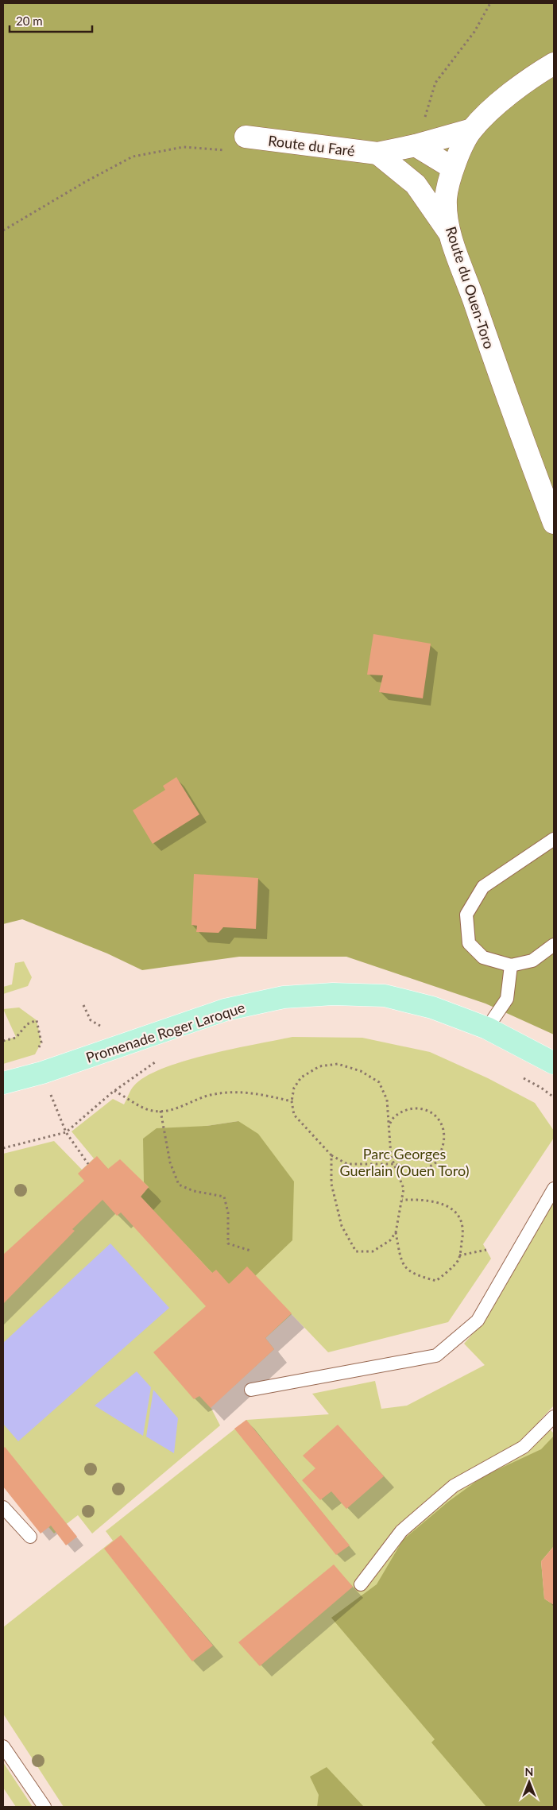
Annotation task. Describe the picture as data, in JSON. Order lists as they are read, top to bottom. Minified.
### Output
{"streets":{"main road":["Promenade Roger Laroque"],"street":["Route du Faré","Route du Ouen-Toro"]},"crossings":[["Route du Faré","Route du Ouen-Toro"]],"parks":["Parc Georges Guerlain (Ouen Toro)"],"scale_bar":"20 m","north":"top"}
